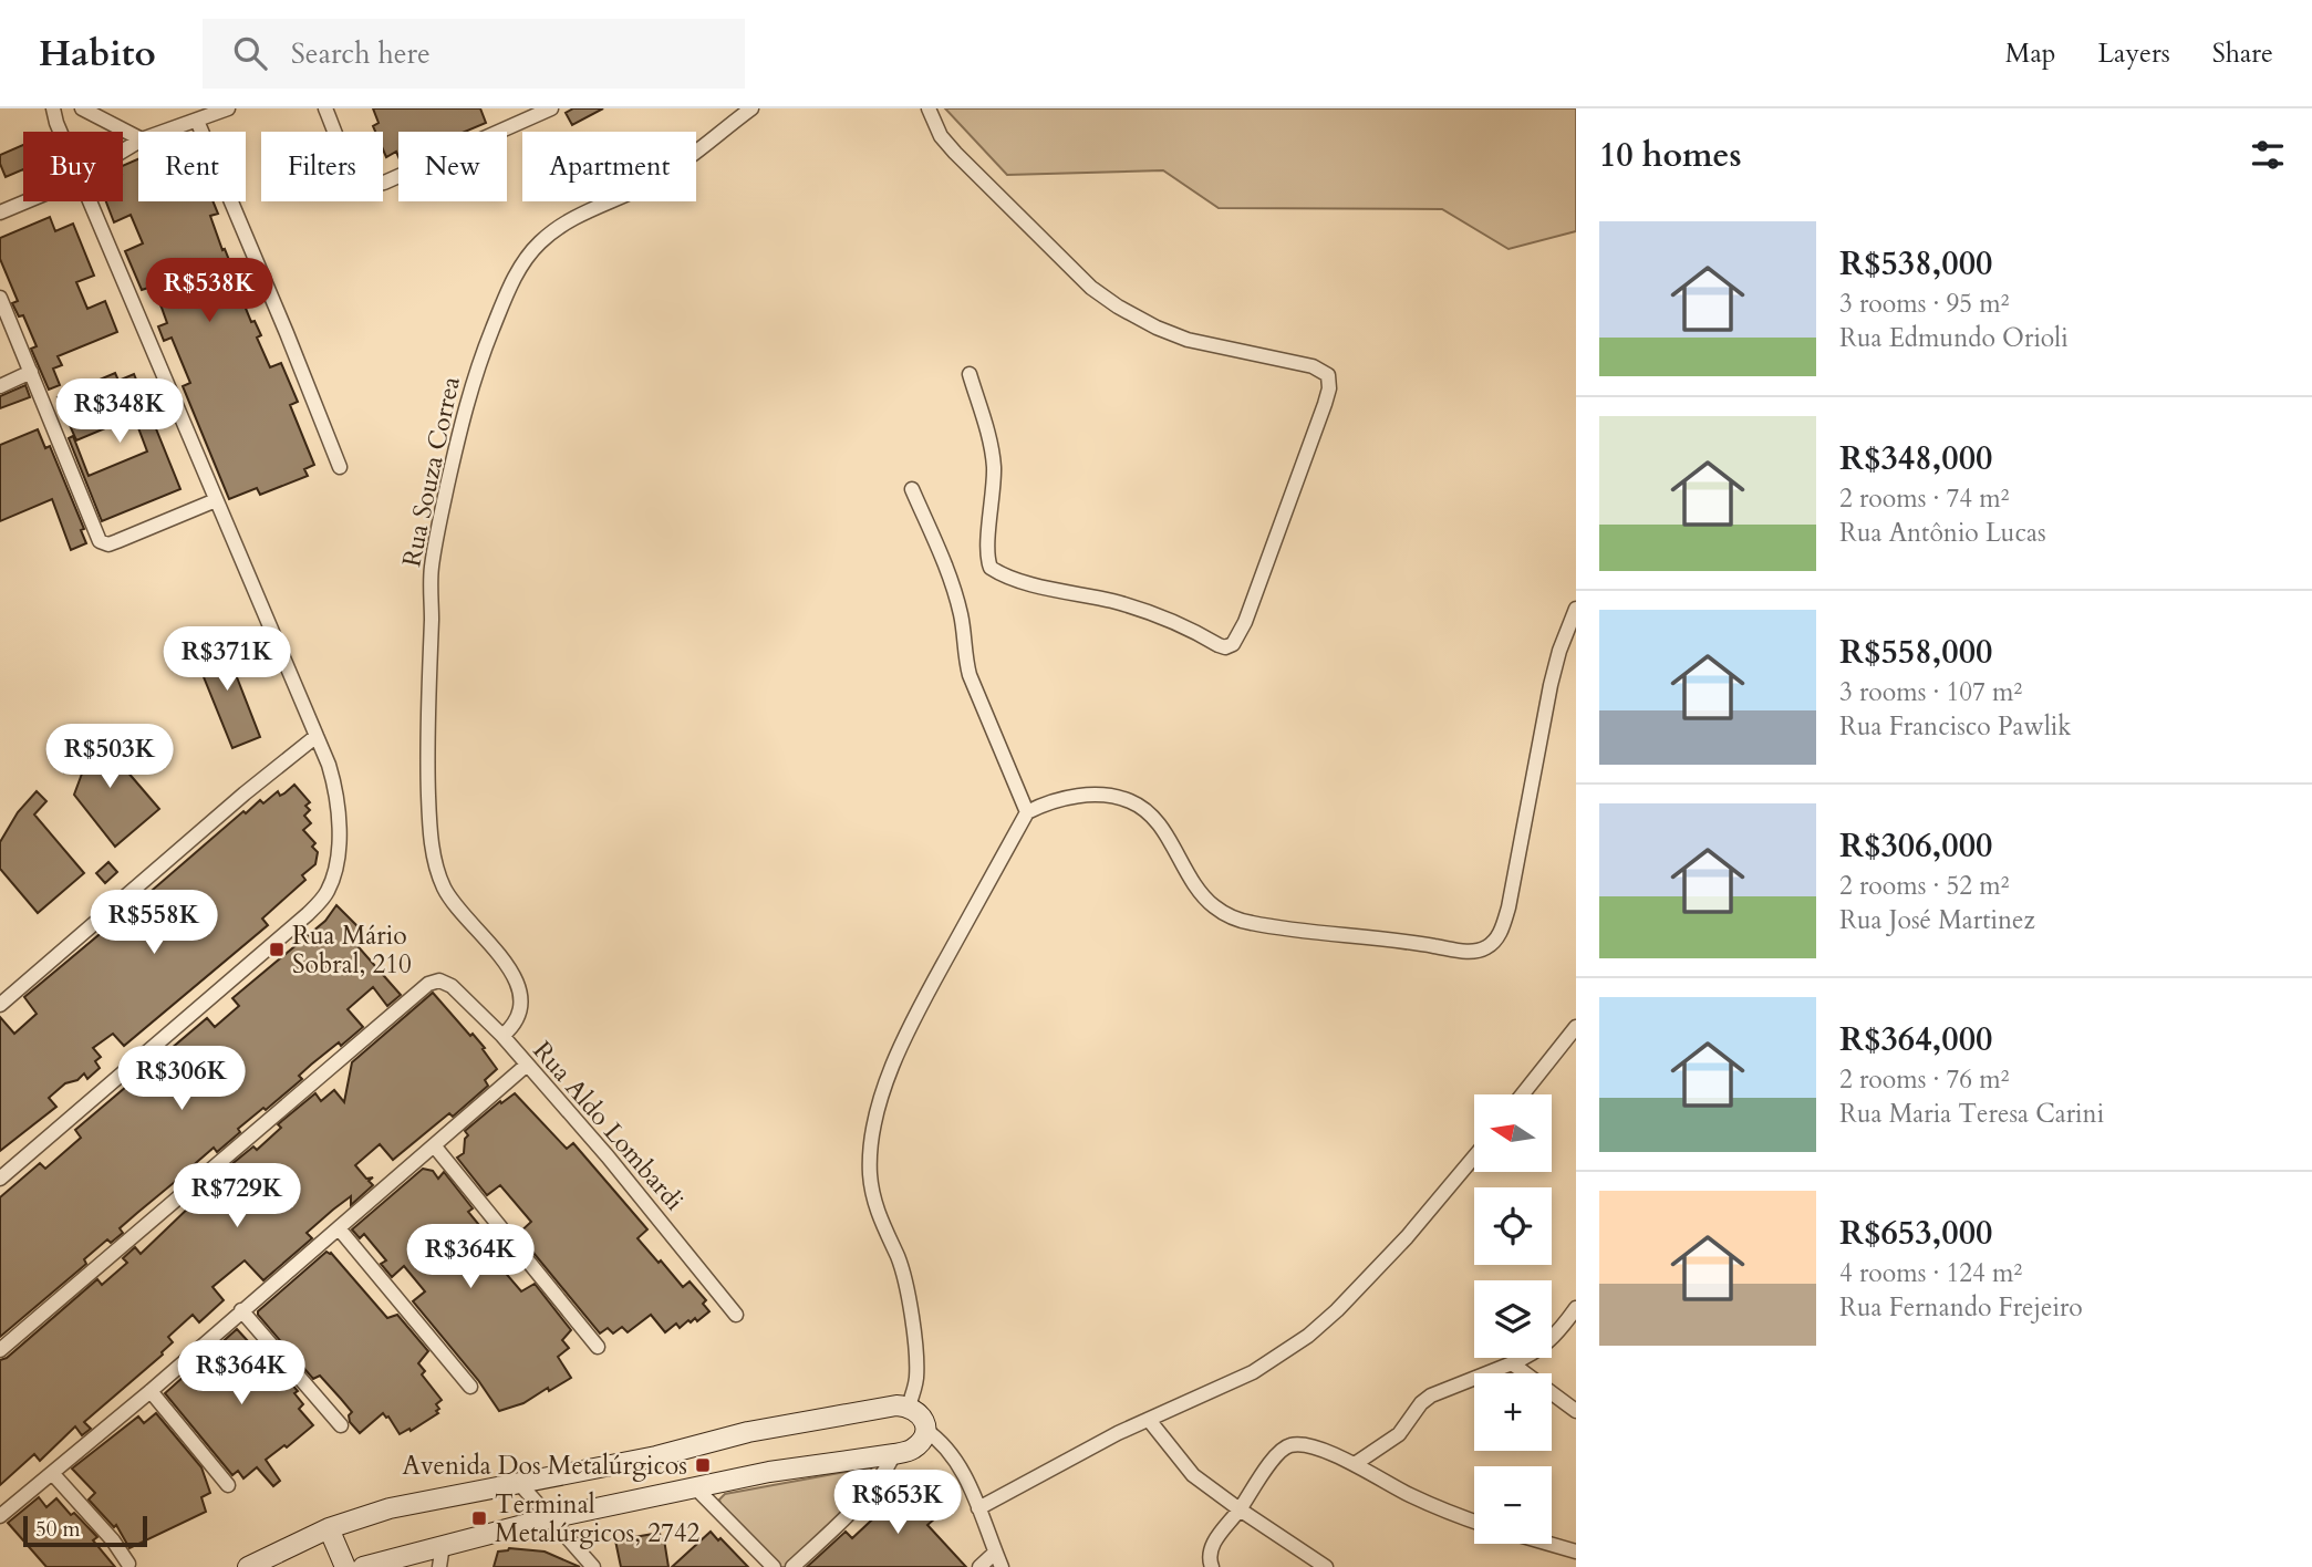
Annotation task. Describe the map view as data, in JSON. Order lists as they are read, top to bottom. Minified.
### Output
{"streets":{"street":["Rua Souza Correa","Rua Aldo Lombardi"]},"crossings":[["Rua Souza Correa","Rua Aldo Lombardi"]],"places":{"transit":["Rua Mário Sobral, 210","Avenida Dos Metalúrgicos","Terminal Metalúrgicos, 2742"]},"scale_bar":"50 m","north":"left","page":{"header":"Habito","search":"Search here","nav":["Map","Layers","Share"],"heading":"10 homes","chip":["Buy","Rent","Filters","New","Apartment"],"list":[{"name":"R$538,000","note":"3 rooms · 95 m² · Rua Edmundo Orioli"},{"name":"R$348,000","note":"2 rooms · 74 m² · Rua Antônio Lucas"},{"name":"R$558,000","note":"3 rooms · 107 m² · Rua Francisco Pawlik"},{"name":"R$306,000","note":"2 rooms · 52 m² · Rua José Martinez"},{"name":"R$364,000","note":"2 rooms · 76 m² · Rua Maria Teresa Carini"},{"name":"R$653,000","note":"4 rooms · 124 m² · Rua Fernando Frejeiro"}],"price":["R$538K","R$348K","R$371K","R$503K","R$558K","R$306K","R$729K","R$364K","R$364K","R$653K"],"map_buttons":["+","−"],"scale":"50 m"}}
